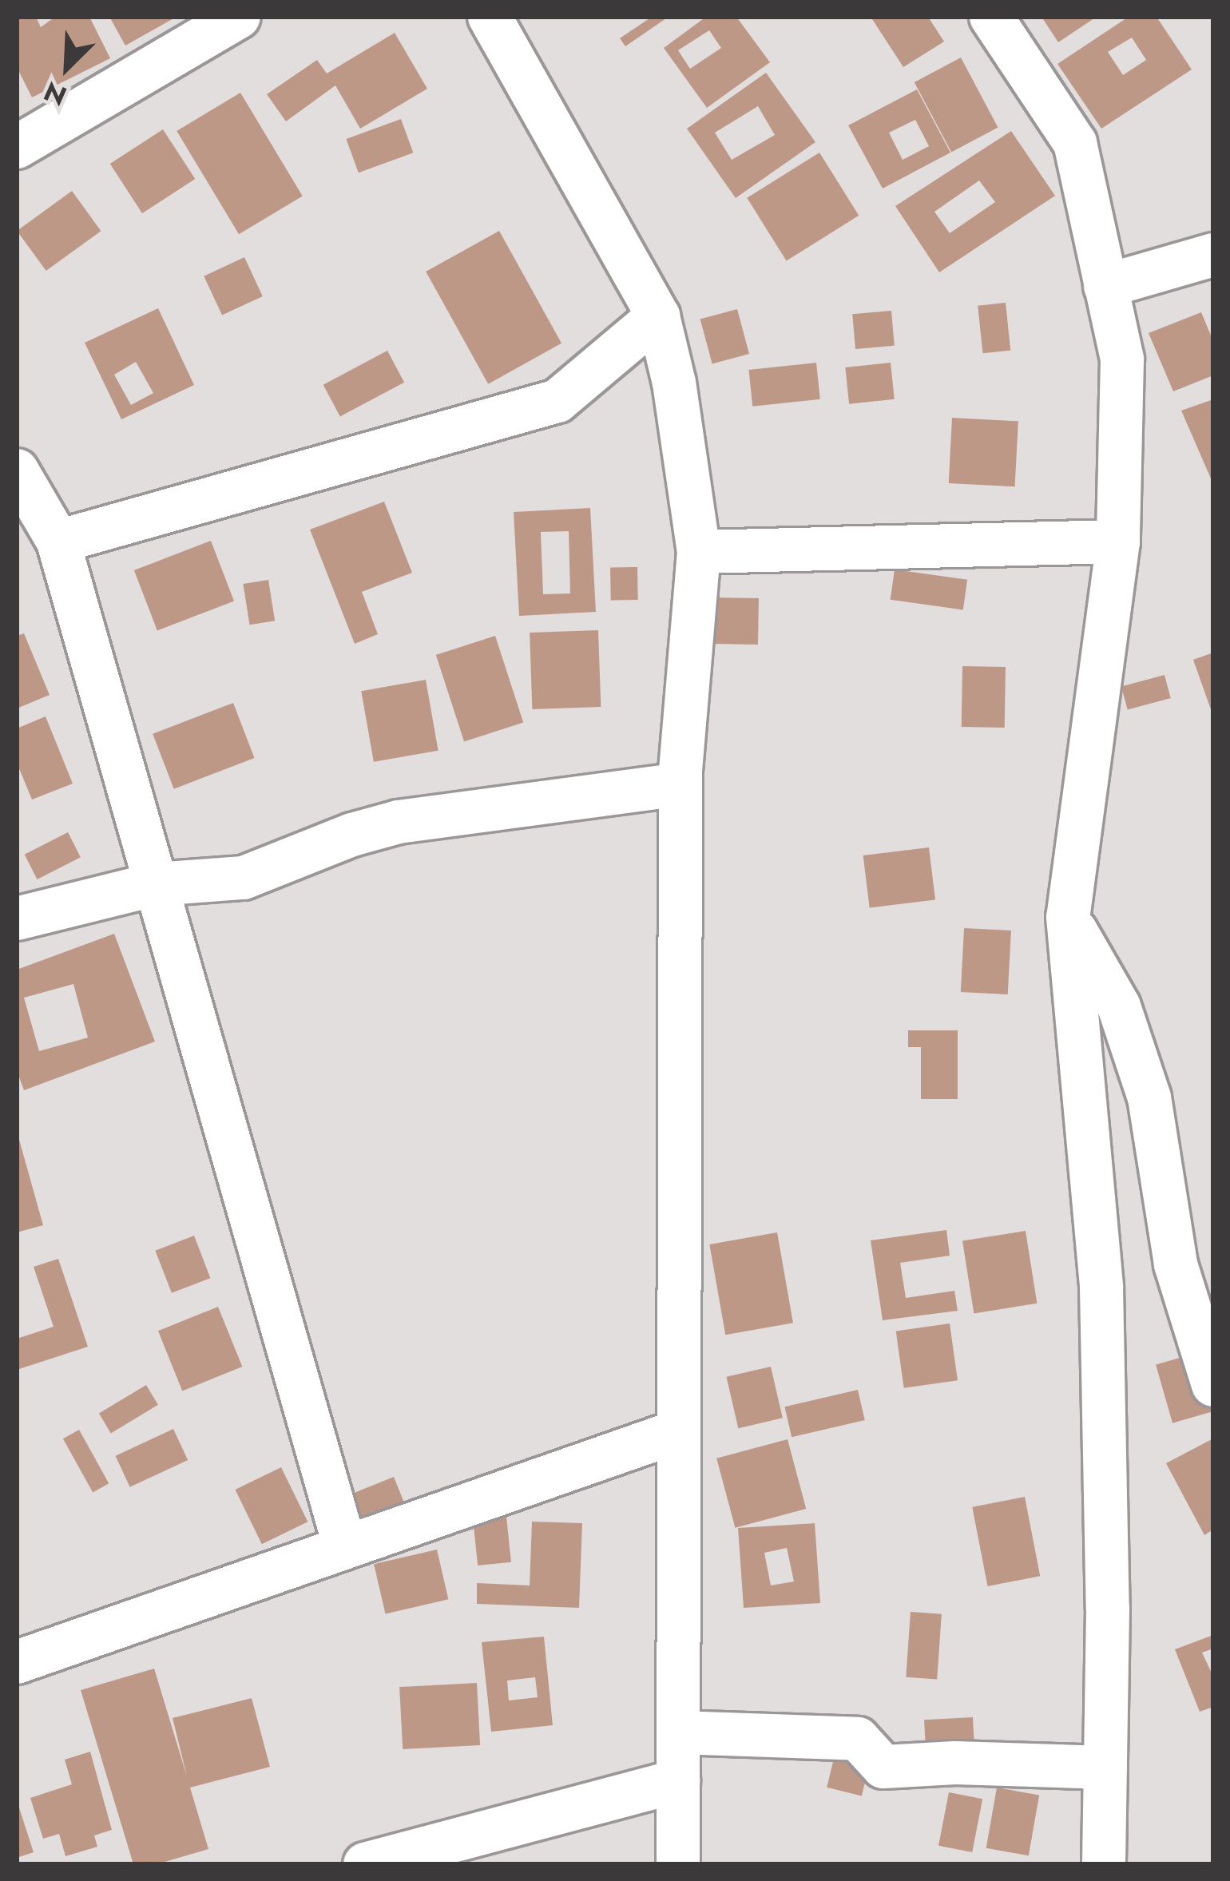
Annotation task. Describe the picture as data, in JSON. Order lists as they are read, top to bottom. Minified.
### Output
{"north":"bottom left"}
